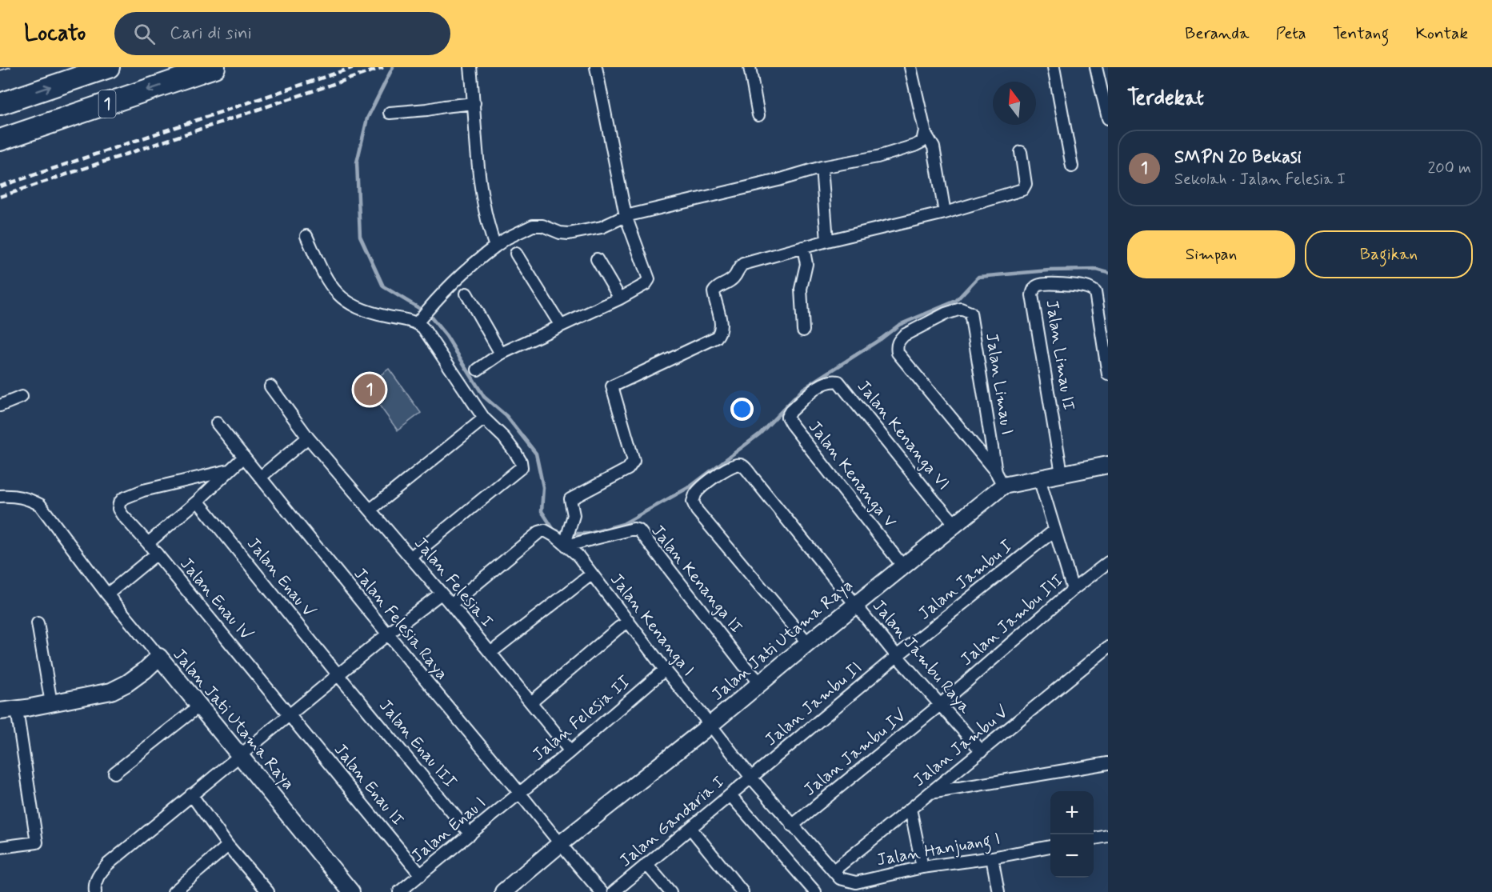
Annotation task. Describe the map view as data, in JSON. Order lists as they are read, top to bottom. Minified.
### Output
{"streets":{"highway":["1"],"street":["Jalan Limau II","Jalan Limau I","Jalan Kenanga VI","Jalan Kenanga V","Jalan Enau V","Jalan Kenanga II","Jalan Jambu I","Jalan Felesia I","Jalan Enau IV","Jalan Jambu III","Jalan Felesia Raya","Jalan Kenanga I","Jalan Jati Utama Raya","Jalan Jambu Raya","Jalan Jambu II","Jalan Felesia II","Jalan Enau III","Jalan Jambu V","Jalan Jambu IV","Jalan Enau II","Jalan Gandaria I","Jalan Enau I","Jalan Hanjuang I"]},"crossings":[["Jalan Limau II","Jalan Jati Utama Raya"],["Jalan Limau I","Jalan Jati Utama Raya"],["Jalan Kenanga VI","Jalan Kenanga V"],["Jalan Kenanga VI","Jalan Jati Utama Raya"],["Jalan Kenanga V","Jalan Jati Utama Raya"],["Jalan Enau V","Jalan Enau III"],["Jalan Kenanga II","Jalan Kenanga I"],["Jalan Kenanga II","Jalan Jati Utama Raya"],["Jalan Jambu I","Jalan Jambu Raya"],["Jalan Jambu I","Jalan Jambu II"],["Jalan Felesia I","Jalan Felesia II"],["Jalan Enau IV","Jalan Enau II"],["Jalan Jambu III","Jalan Jambu Raya"],["Jalan Jambu III","Jalan Jambu IV"],["Jalan Felesia Raya","Jalan Jati Utama Raya"],["Jalan Felesia Raya","Jalan Felesia II"],["Jalan Felesia Raya","Jalan Enau I"],["Jalan Kenanga I","Jalan Jati Utama Raya"],["Jalan Kenanga I","Jalan Jambu II"],["Jalan Kenanga I","Jalan Felesia II"],["Jalan Kenanga I","Jalan Gandaria I"],["Jalan Kenanga I","Jalan Hanjuang I"],["Jalan Jati Utama Raya","Jalan Jambu Raya"],["Jalan Jambu Raya","Jalan Jambu II"],["Jalan Jambu Raya","Jalan Jambu V"],["Jalan Jambu Raya","Jalan Jambu IV"],["Jalan Jambu II","Jalan Gandaria I"],["Jalan Jambu II","Jalan Hanjuang I"],["Jalan Felesia II","Jalan Enau I"],["Jalan Enau III","Jalan Enau I"],["Jalan Jambu V","Jalan Hanjuang I"],["Jalan Jambu IV","Jalan Hanjuang I"],["Jalan Enau II","Jalan Enau I"],["Jalan Gandaria I","Jalan Hanjuang I"]],"north":"top","page":{"header":"Locato","search":"Cari di sini","nav":["Beranda","Peta","Tentang","Kontak"],"heading":"Terdekat","list":[{"mark":"1","name":"SMPN 20 Bekasi","note":"Sekolah · Jalan Felesia I","value":"200 m"}],"buttons":["Simpan","Bagikan"],"pins":"1","map_buttons":["+","−"]}}
